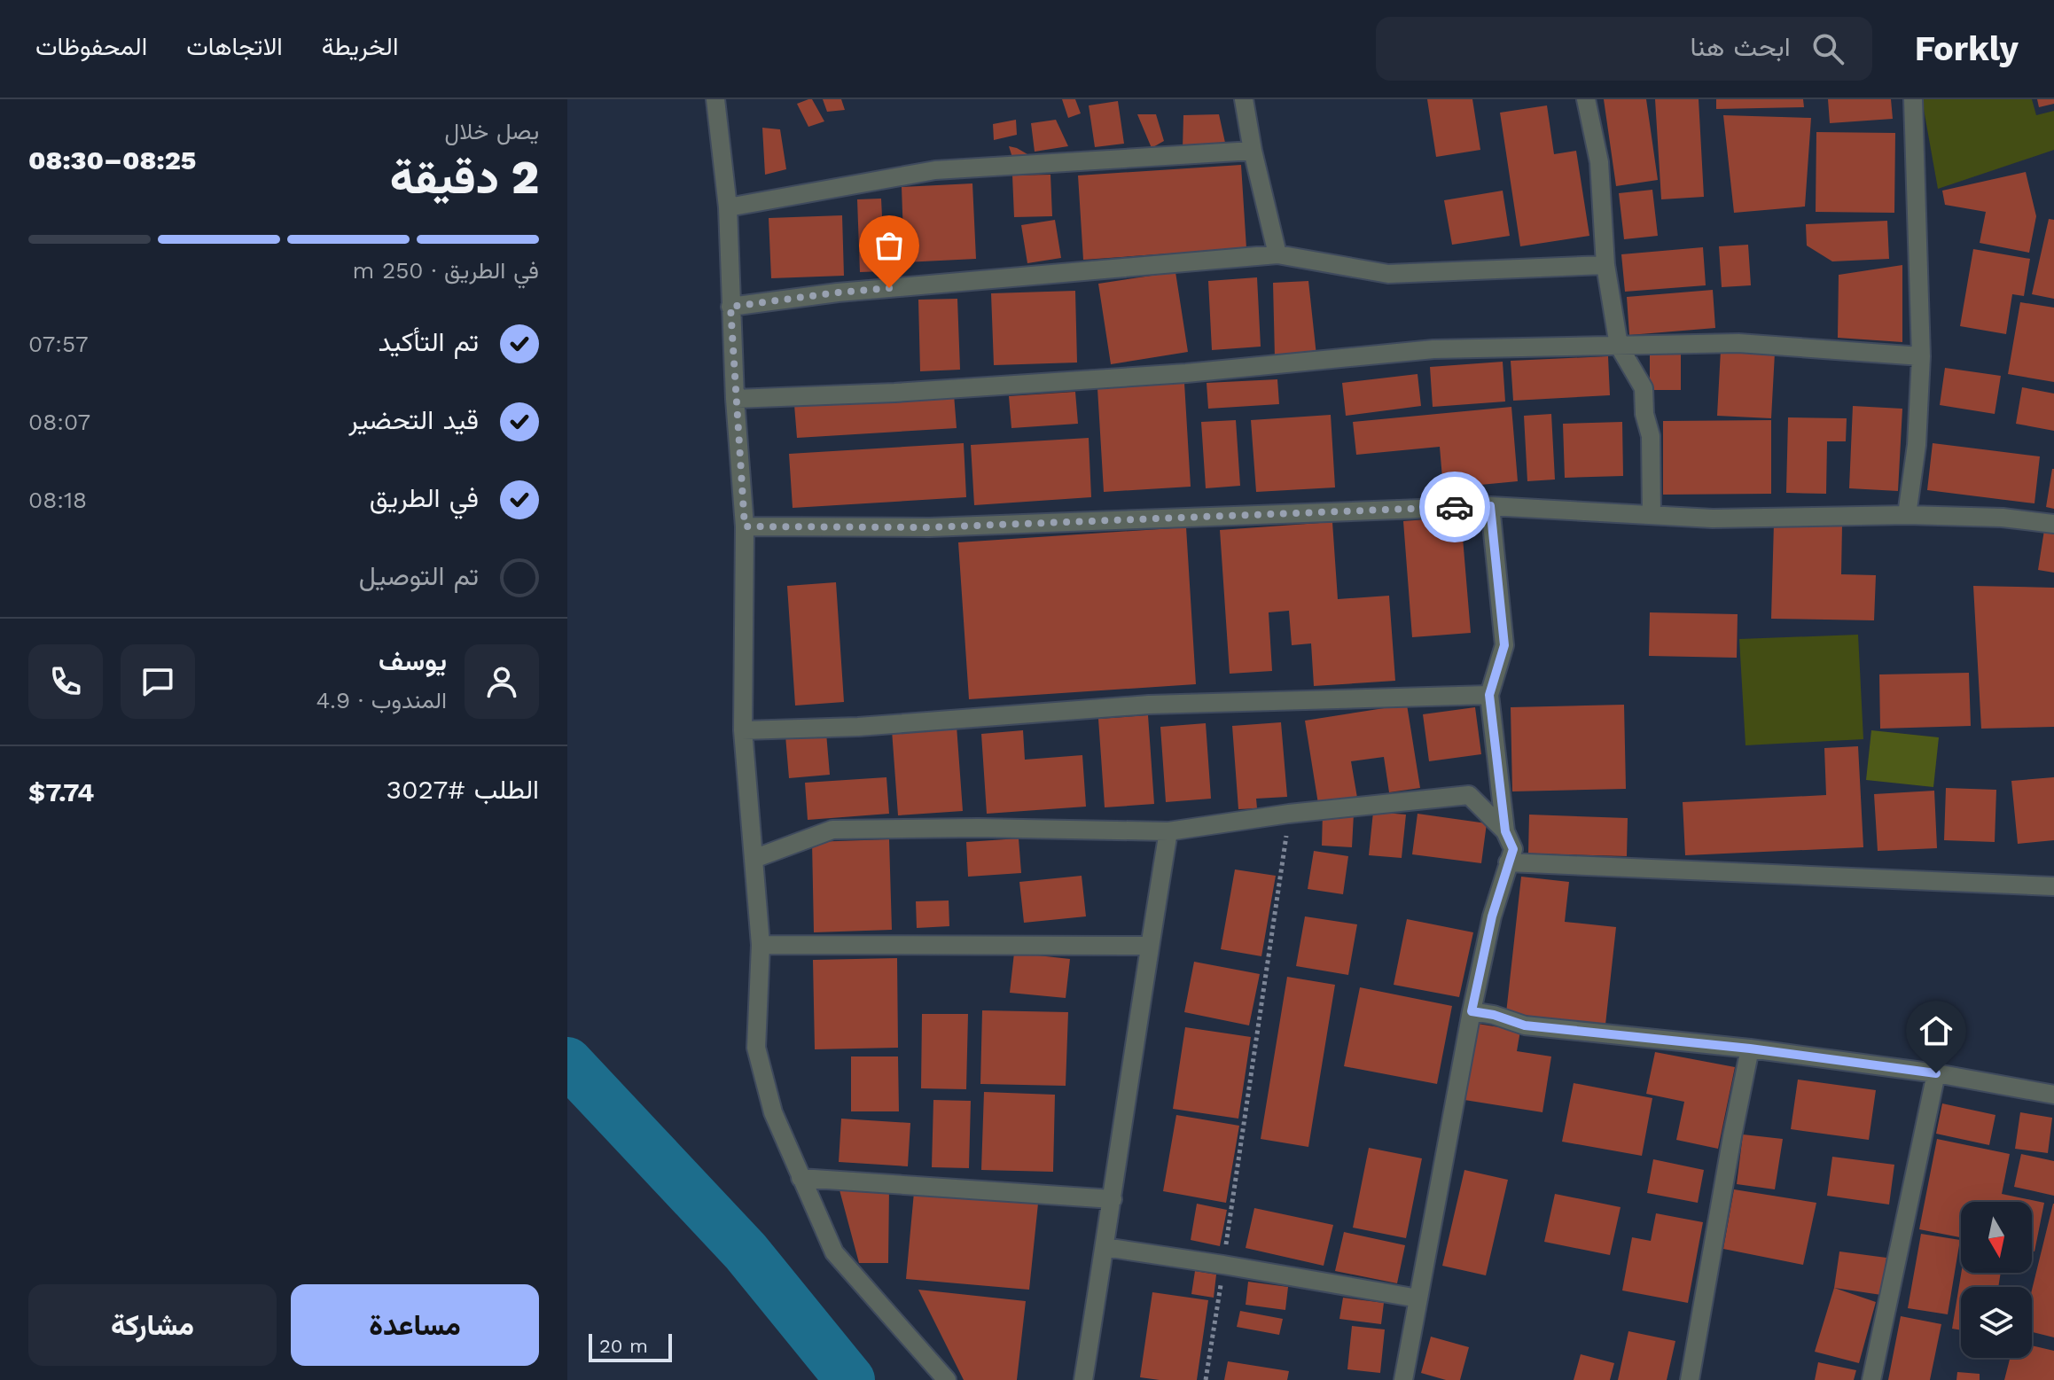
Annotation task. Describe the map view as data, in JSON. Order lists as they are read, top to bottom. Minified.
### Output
{"scale_bar":"20 m","north":"bottom","page":{"header":"Forkly","search":"ابحث هنا","nav":["الخريطة","الاتجاهات","المحفوظات"],"heading":["2 دقيقة","يصل خلال","08:25–08:30"],"panel":["يوسف","المندوب · 4.9","الطلب #3027","$7.74"],"bar":"في الطريق · 250 m","list":[["تم التأكيد","07:57"],["قيد التحضير","08:07"],["في الطريق","08:18"],"تم التوصيل"],"buttons":["مساعدة","مشاركة"],"scale":"20 m"}}
